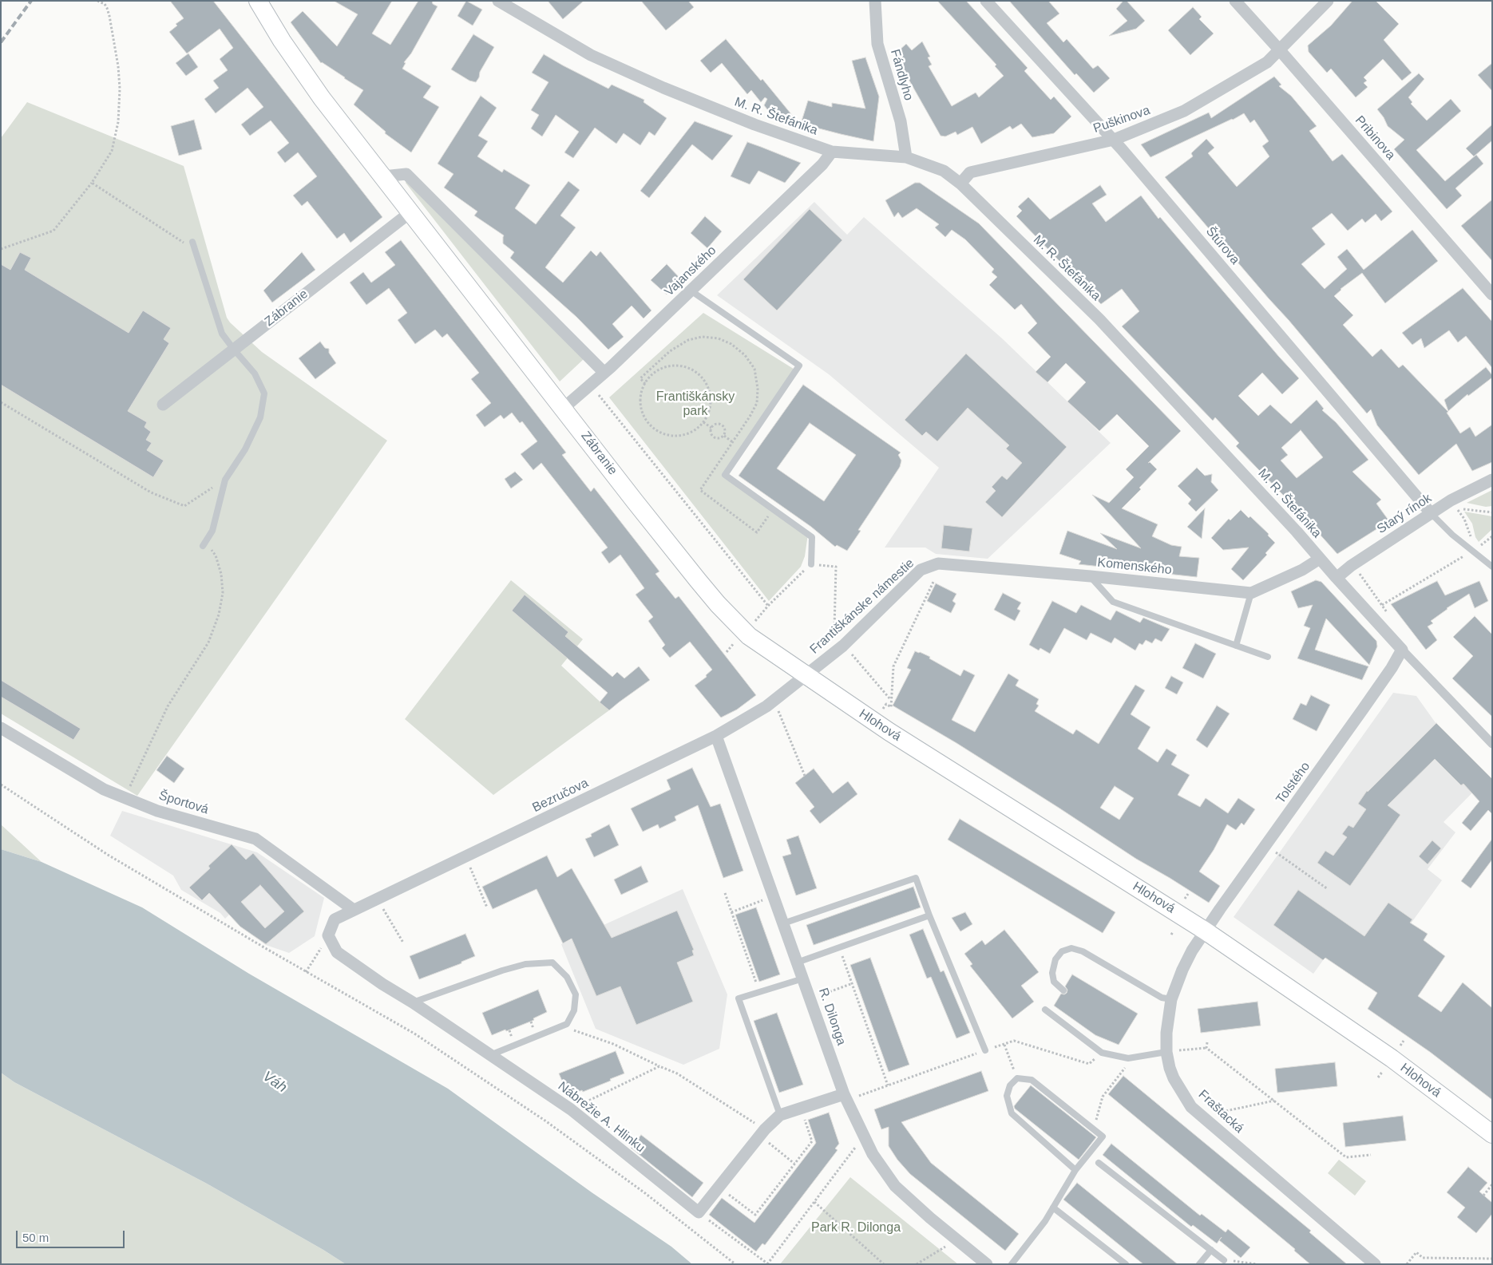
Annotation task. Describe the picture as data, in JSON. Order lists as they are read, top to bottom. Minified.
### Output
{"streets":{"main road":["Zábranie","Hlohová"],"street":["Fándlyho","M. R. Štefánika","Puškinova","Pribinova","Štúrova","Vajanského","Starý rínok","Komenského","Františkánske námestie","Tolstého","Bezručova","Športová","R. Dilonga","Fraštacká","Nábrežie A. Hlinku"]},"crossings":[["Fándlyho","M. R. Štefánika"],["M. R. Štefánika","Puškinova"],["M. R. Štefánika","Vajanského"],["M. R. Štefánika","Starý rínok"],["M. R. Štefánika","Tolstého"],["Puškinova","Pribinova"],["Puškinova","Štúrova"],["Štúrova","Starý rínok"],["Vajanského","Zábranie"],["Zábranie","Františkánske námestie"],["Zábranie","Hlohová"],["Zábranie","Bezručova"],["Komenského","Františkánske námestie"],["Františkánske námestie","Hlohová"],["Františkánske námestie","Bezručova"],["Hlohová","Tolstého"],["Hlohová","Bezručova"],["Hlohová","Fraštacká"],["Tolstého","Fraštacká"],["Bezručova","Športová"],["Bezručova","R. Dilonga"],["Bezručova","Nábrežie A. Hlinku"]],"water":["Váh"],"parks":["Františkánsky park","Park R. Dilonga"],"scale_bar":"50 m"}
